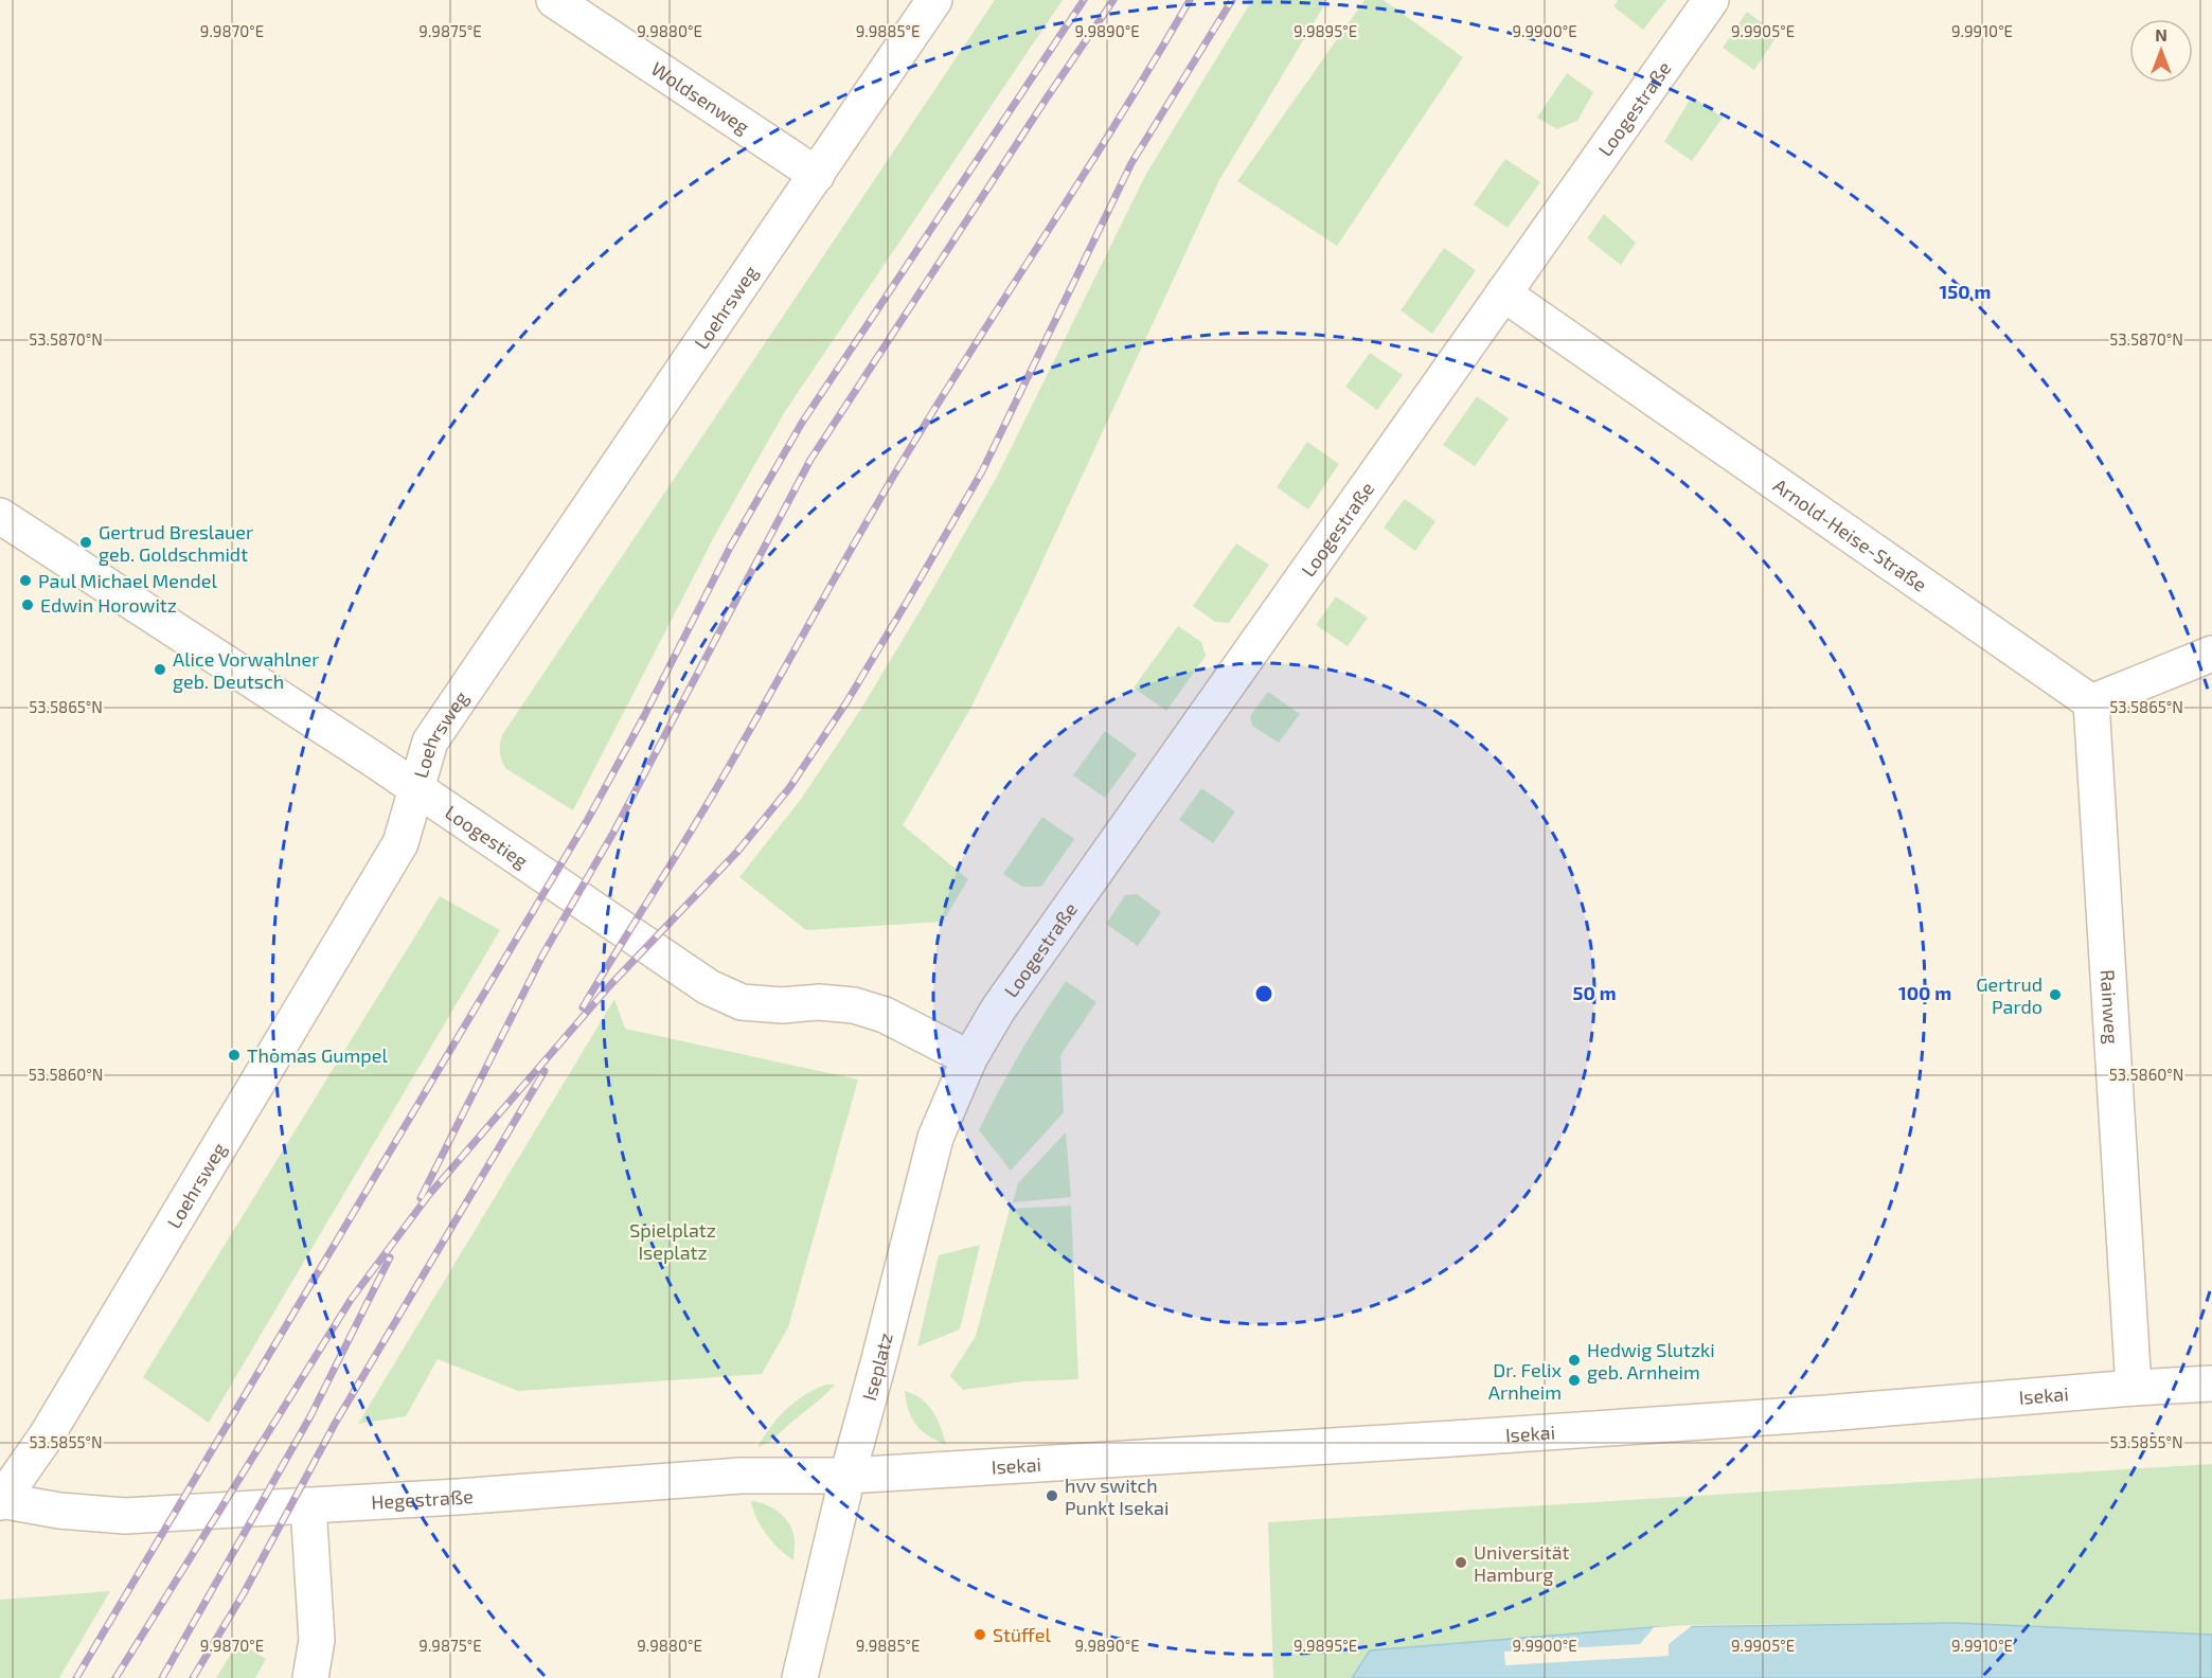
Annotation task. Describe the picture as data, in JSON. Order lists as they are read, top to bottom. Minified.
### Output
{"streets":{"street":["Woldsenweg","Loogestraße","Loehrsweg","Arnold-Heise-Straße","Loogestieg","Rainweg","Iseplatz","Isekai","Hegestraße"]},"crossings":[["Woldsenweg","Loehrsweg"],["Loogestraße","Arnold-Heise-Straße"],["Loogestraße","Loogestieg"],["Loogestraße","Iseplatz"],["Loehrsweg","Loogestieg"],["Loehrsweg","Hegestraße"],["Arnold-Heise-Straße","Rainweg"],["Loogestieg","Iseplatz"],["Rainweg","Isekai"],["Iseplatz","Isekai"],["Iseplatz","Hegestraße"],["Isekai","Hegestraße"]],"parks":["Spielplatz Iseplatz"],"places":["Gertrud Breslauer geb. Goldschmidt","Paul Michael Mendel","Edwin Horowitz","Alice Vorwahlner geb. Deutsch","Gertrud Pardo","Thomas Gumpel","Hedwig Slutzki geb. Arnheim","Dr. Felix Arnheim","hvv switch Punkt Isekai","Universität Hamburg","Stüffel"],"north":"top","coordinates":["9.9870°E","9.9875°E","9.9880°E","9.9885°E","9.9890°E","9.9895°E","9.9900°E","9.9905°E","9.9910°E","53.5870°N","53.5865°N","53.5860°N","53.5855°N"],"rings":["150 m","50 m","100 m"]}
